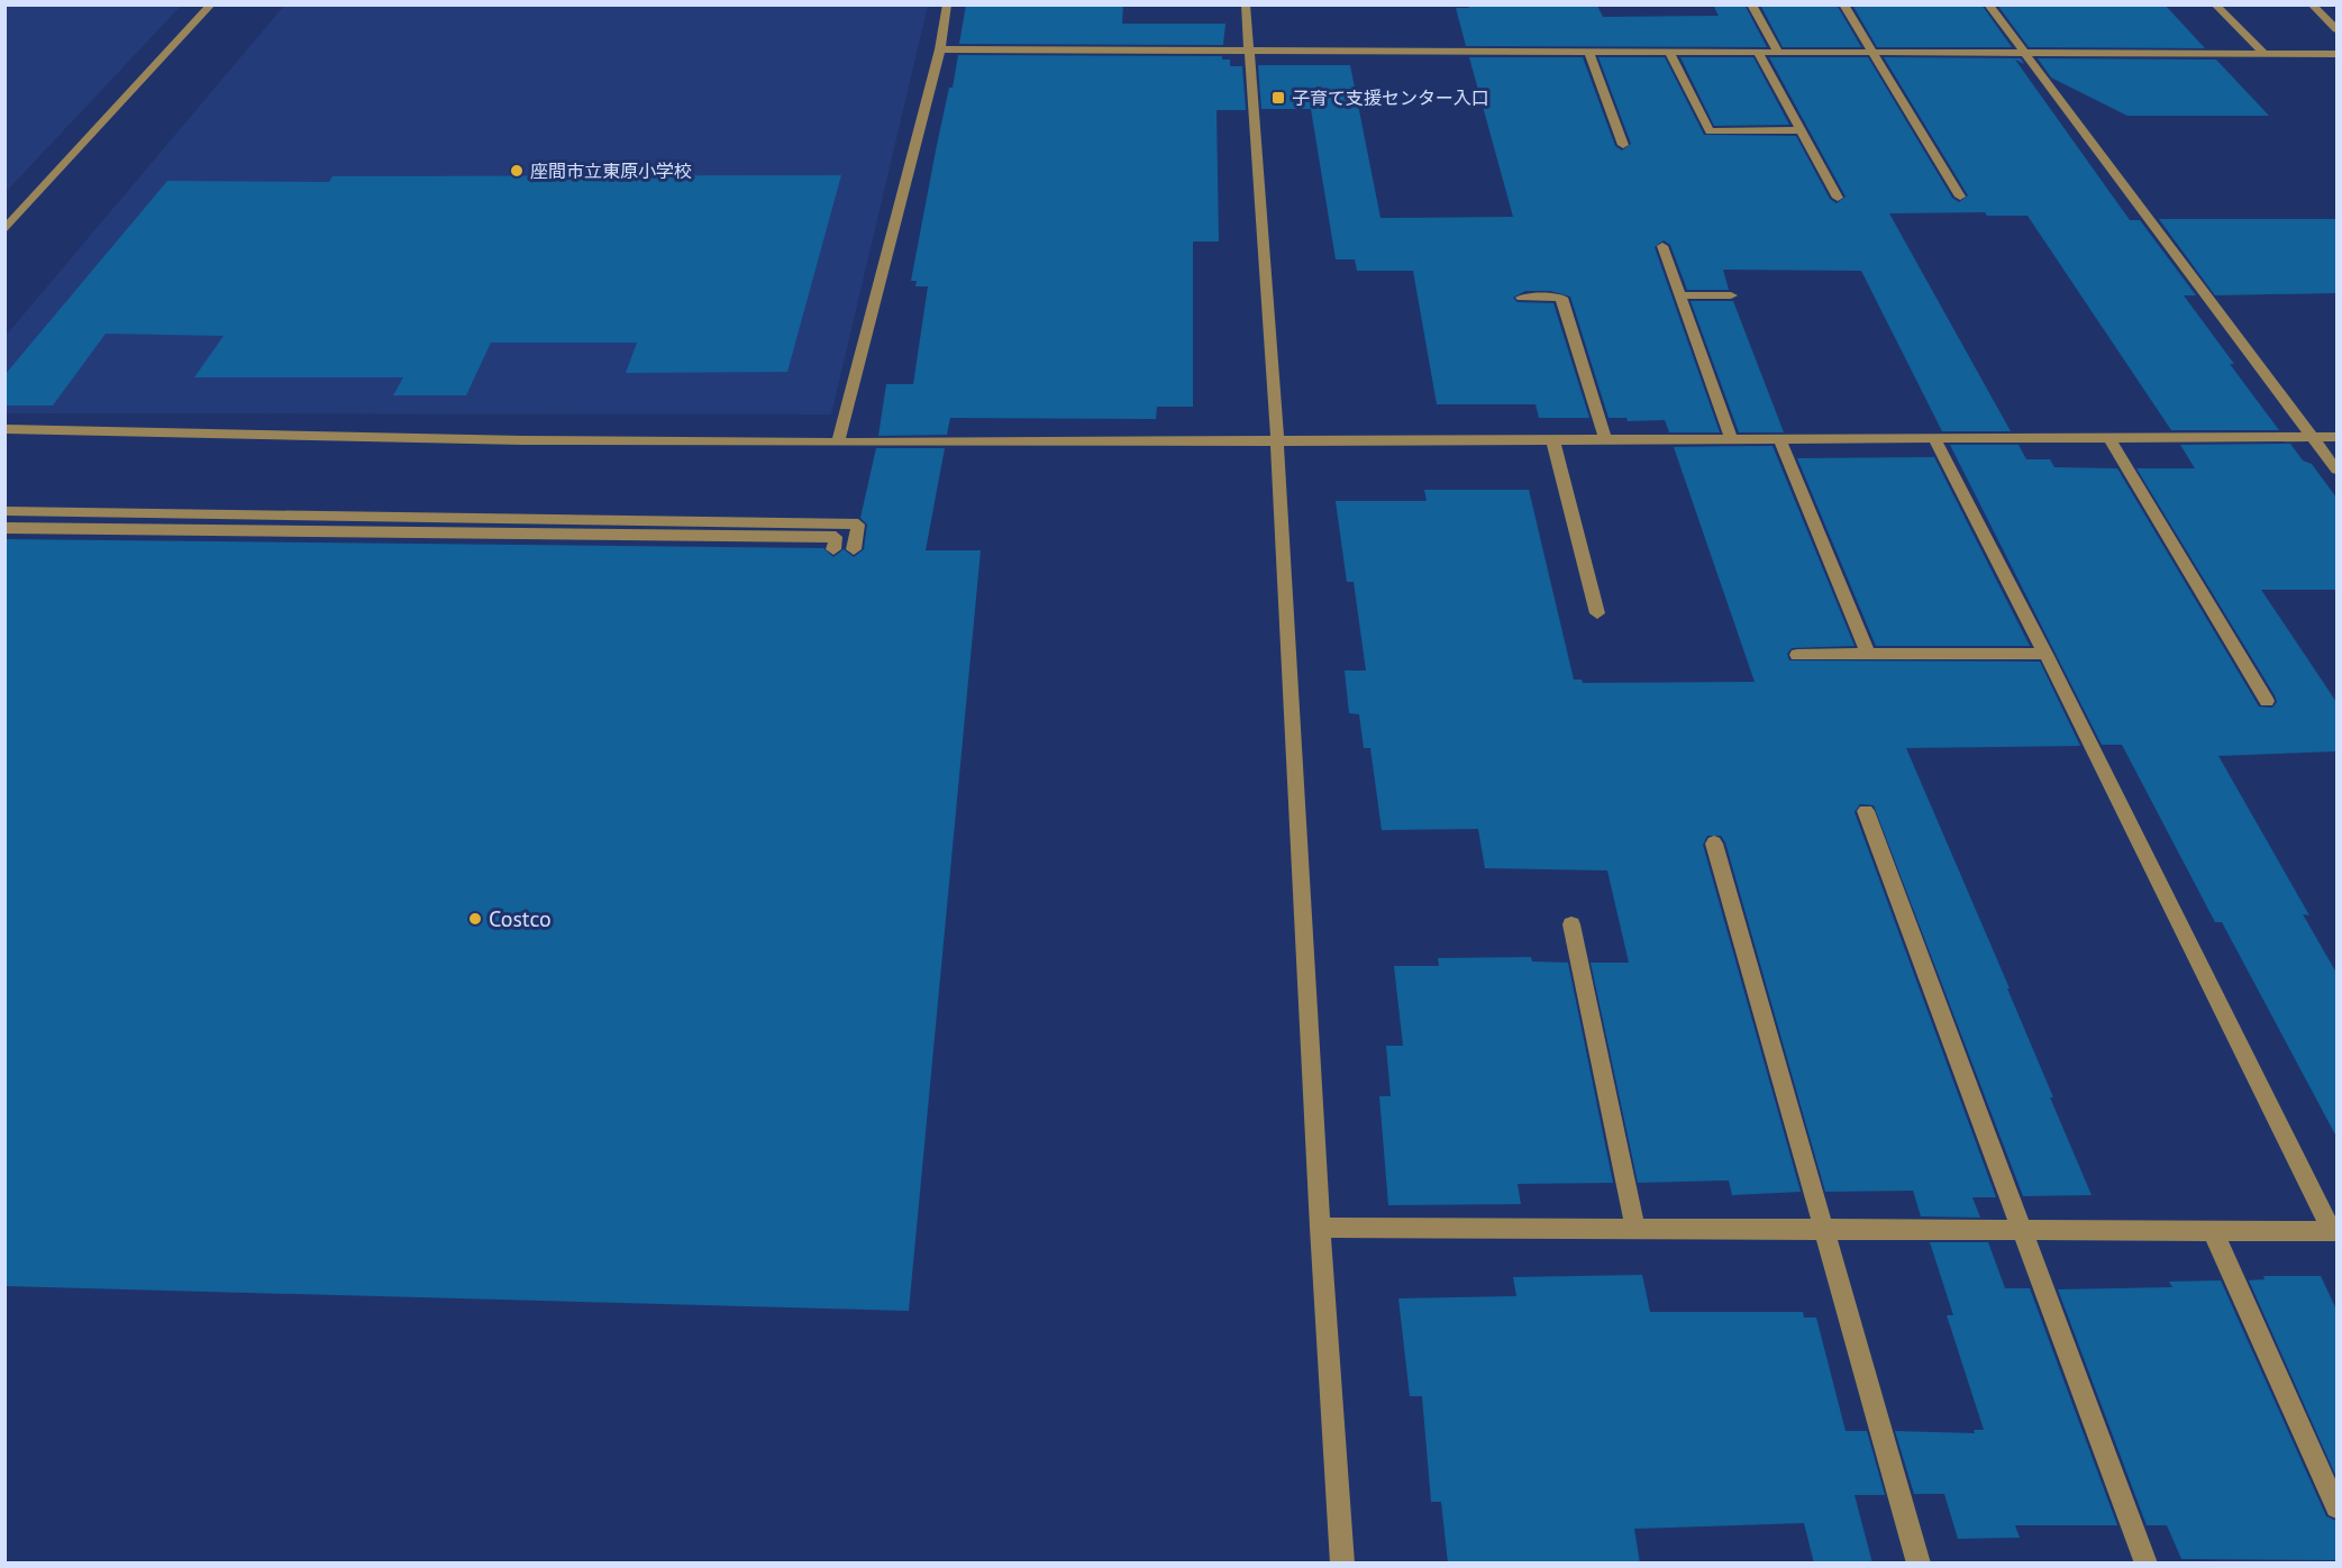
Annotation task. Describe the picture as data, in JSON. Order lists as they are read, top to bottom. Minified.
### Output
{"places":{"transit":["子育て支援センター入口"],"other":["座間市立東原小学校","Costco"]}}
